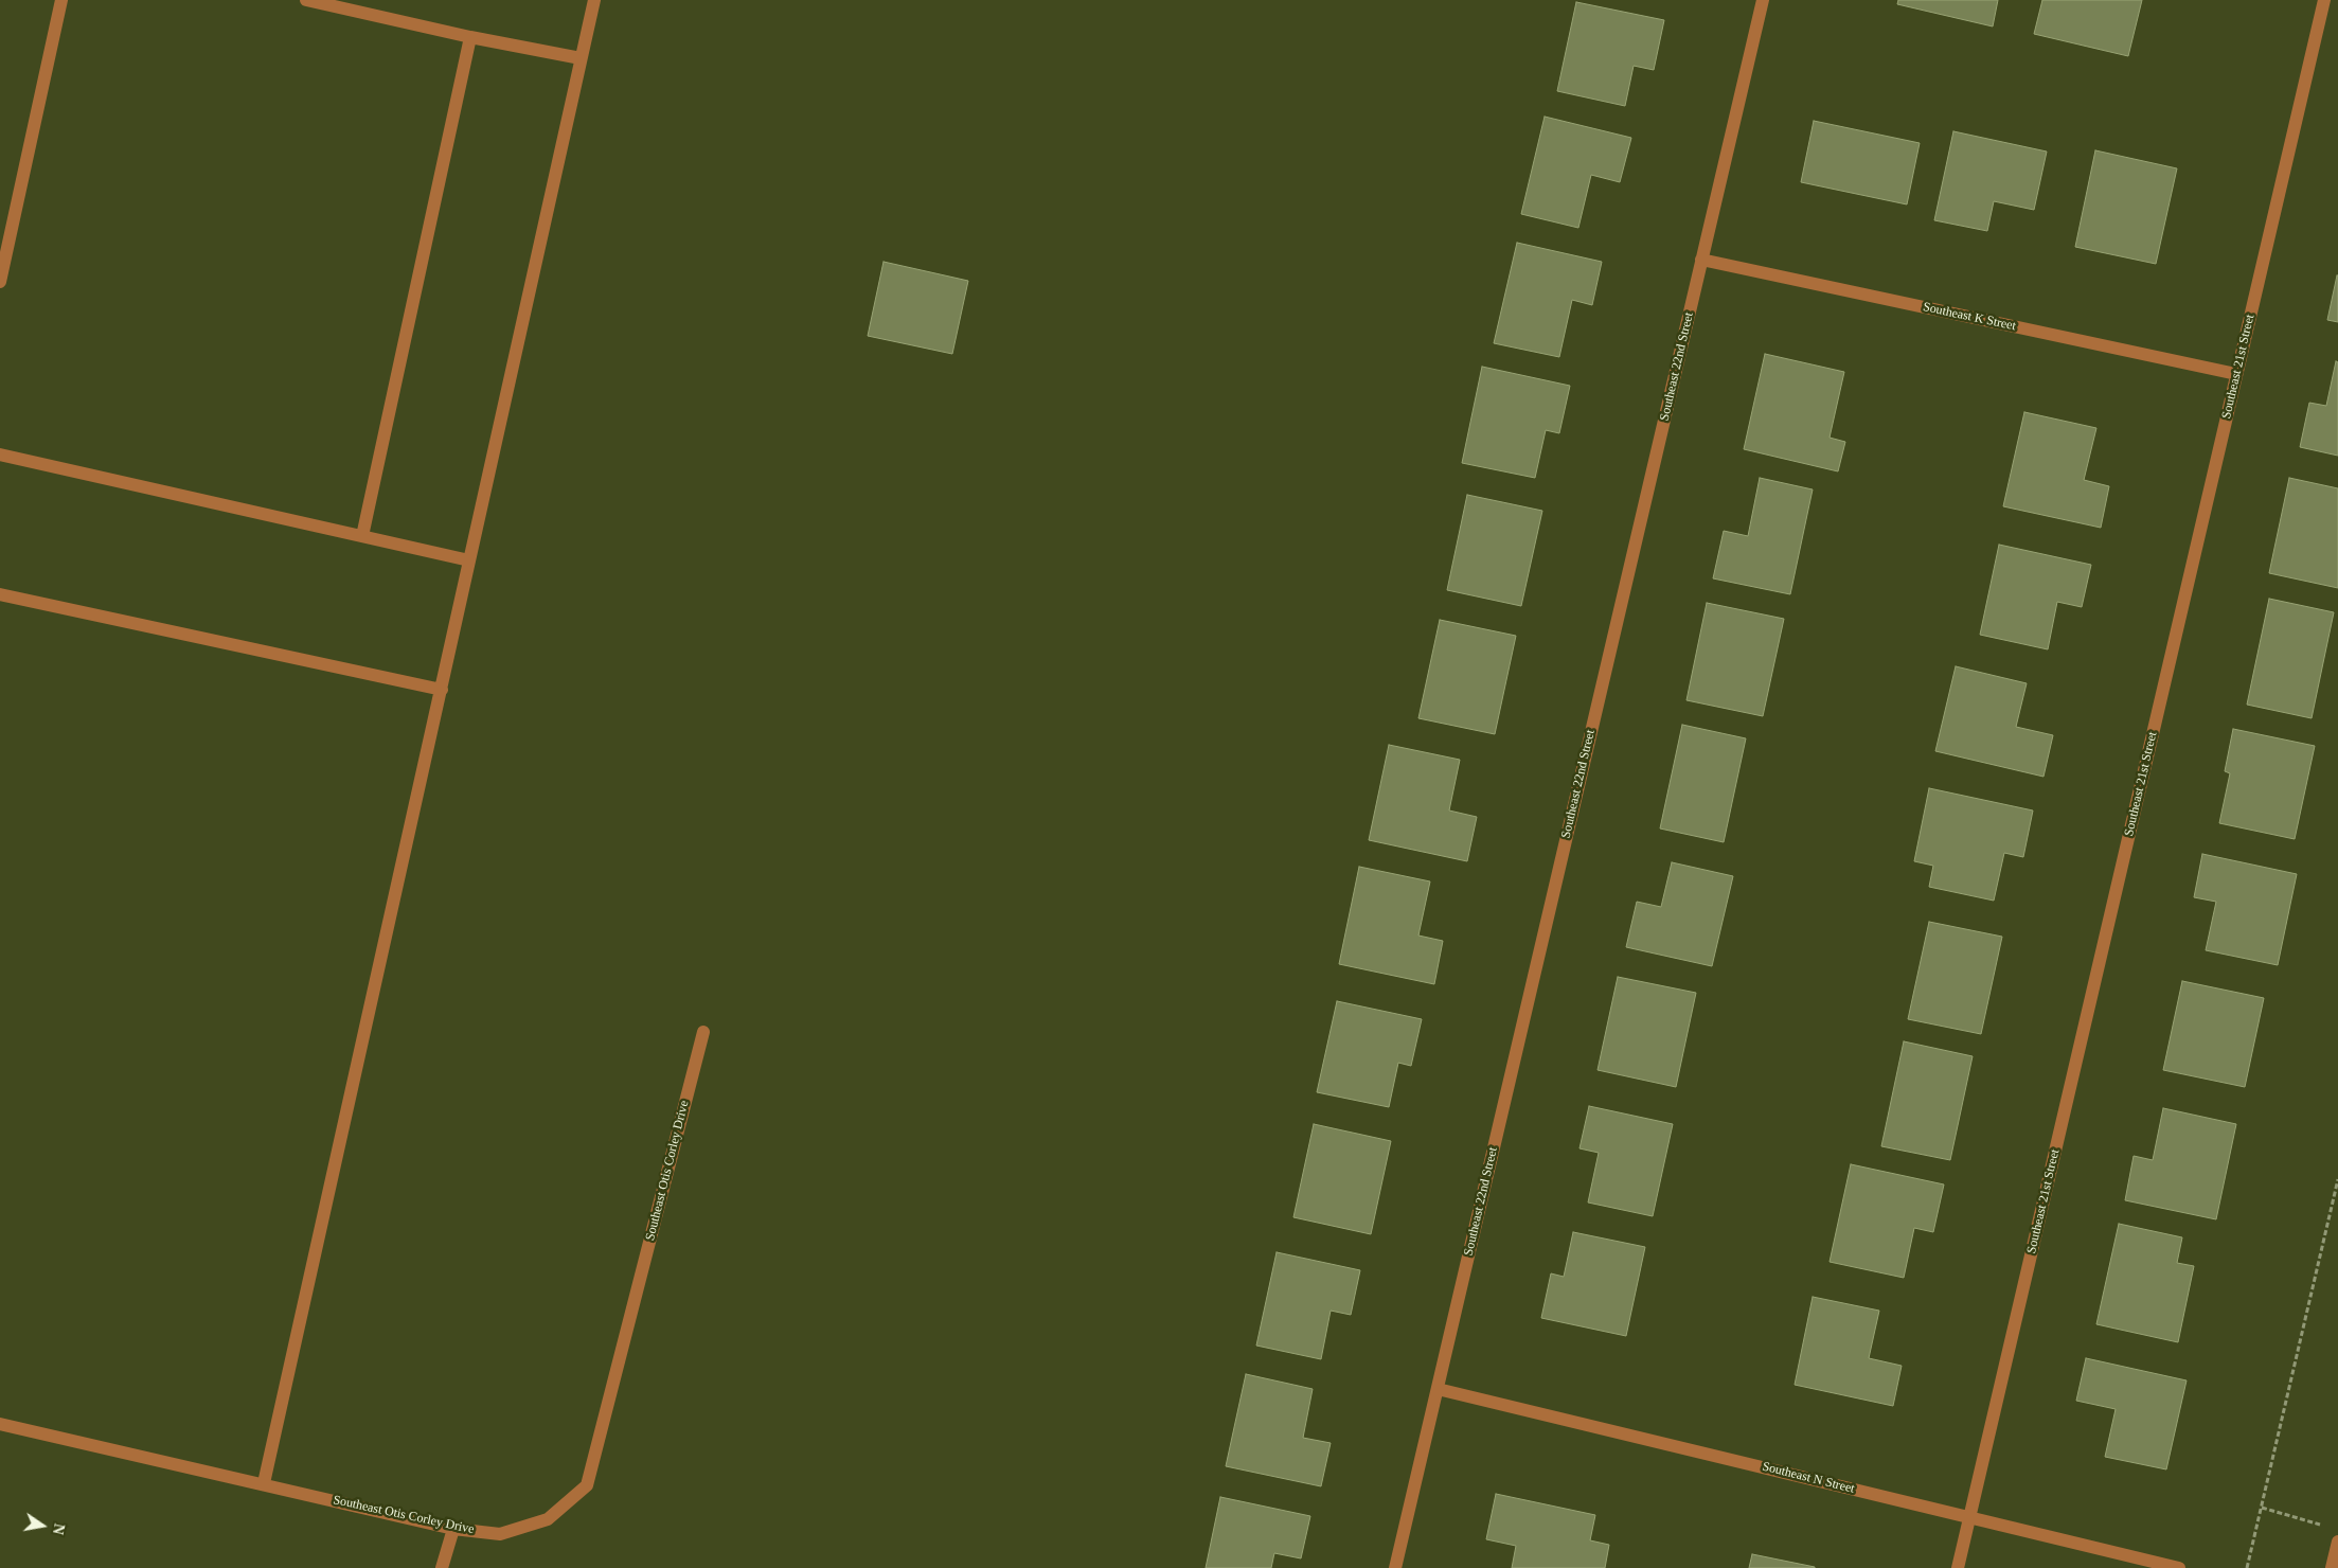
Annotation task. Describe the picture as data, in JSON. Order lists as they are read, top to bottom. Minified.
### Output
{"streets":{"street":["Southeast K Street","Southeast 22nd Street","Southeast 21st Street","Southeast Otis Corley Drive","Southeast N Street"]},"crossings":[["Southeast K Street","Southeast 22nd Street"],["Southeast K Street","Southeast 21st Street"],["Southeast 22nd Street","Southeast N Street"],["Southeast 21st Street","Southeast N Street"]],"north":"right"}
